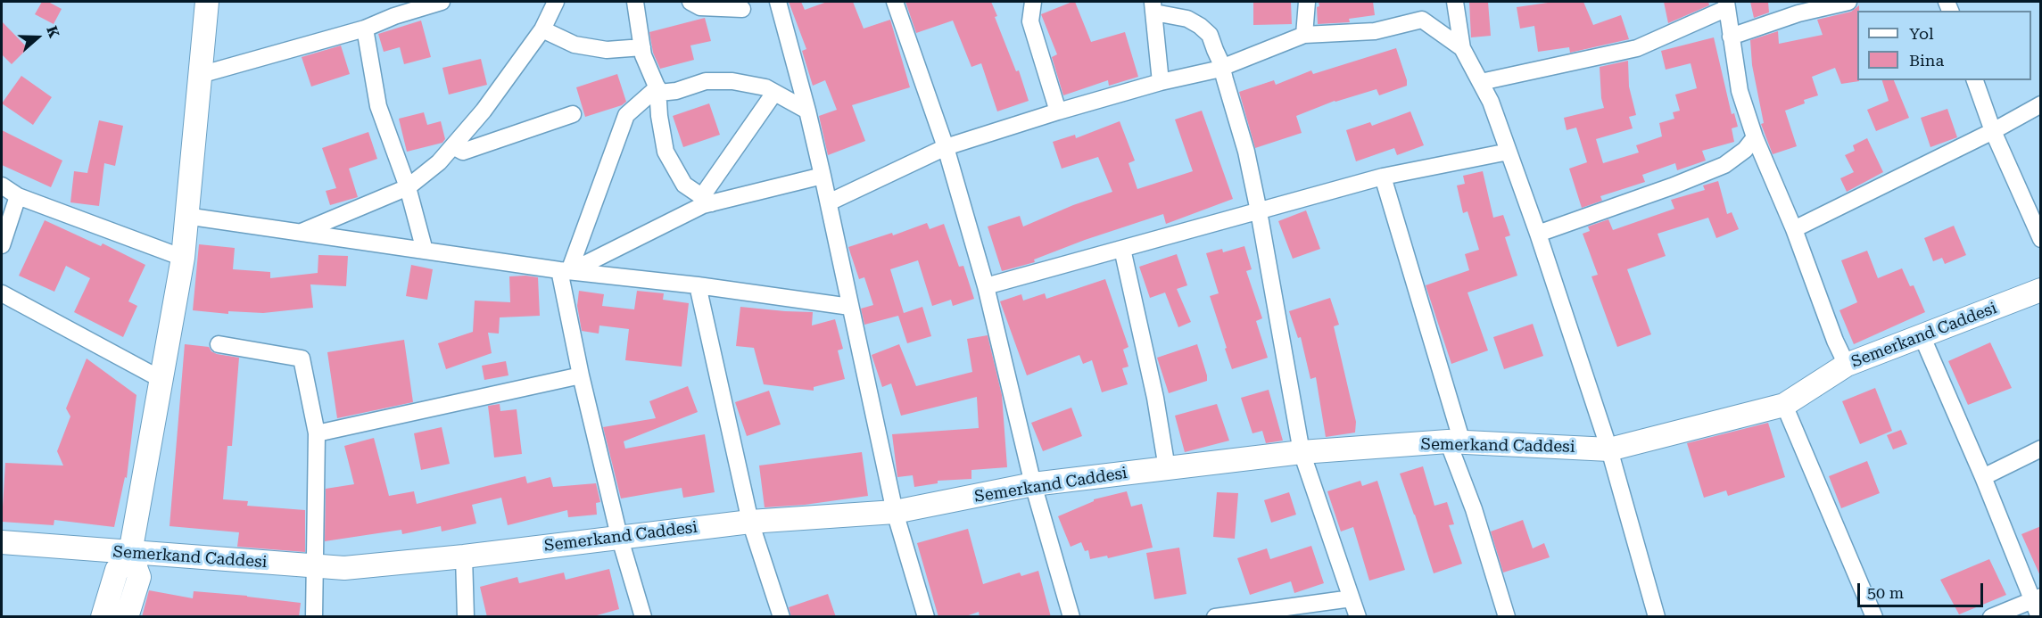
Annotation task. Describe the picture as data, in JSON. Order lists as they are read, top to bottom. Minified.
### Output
{"streets":{"street":["Semerkand Caddesi"]},"legend":["Yol","Bina"],"scale_bar":"50 m","north":"right"}
